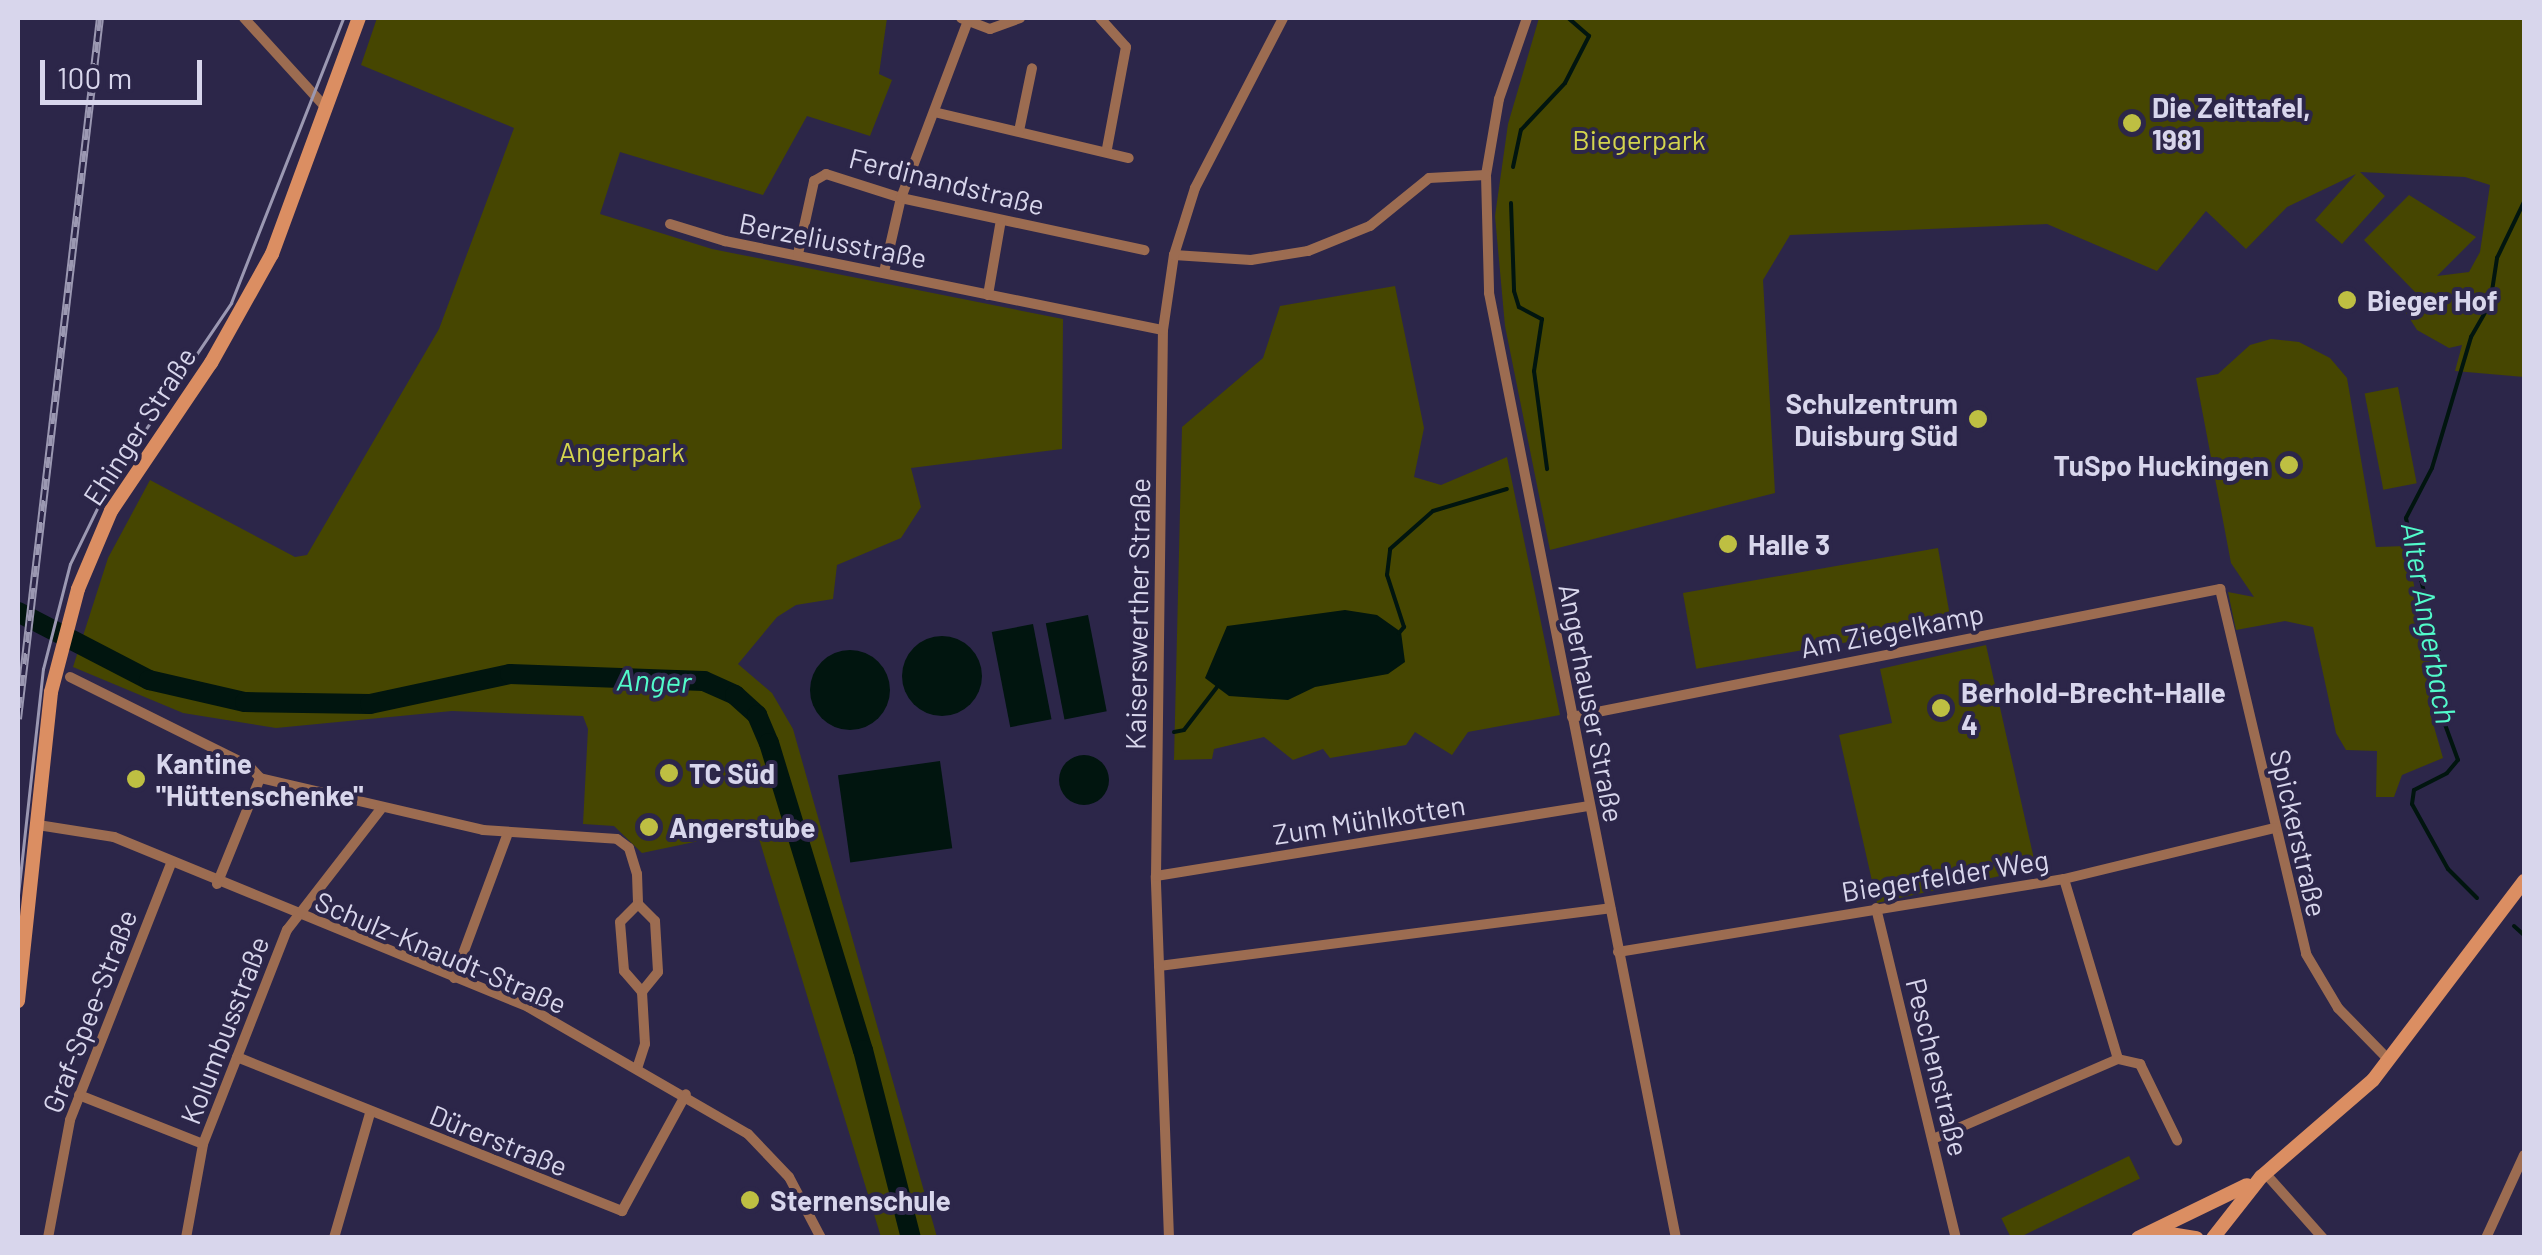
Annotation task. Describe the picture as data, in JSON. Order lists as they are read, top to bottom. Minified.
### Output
{"streets":{"street":["Ferdinandstraße","Berzeliusstraße","Ehinger Straße","Kaiserswerther Straße","Am Ziegelkamp","Angerhauser Straße","Zum Mühlkotten","Spickerstraße","Biegerfelder Weg","Schulz-Knaudt-Straße","Graf-Spee-Straße","Kolumbusstraße","Peschenstraße","Dürerstraße"]},"crossings":[["Ferdinandstraße","Berzeliusstraße"],["Berzeliusstraße","Kaiserswerther Straße"],["Ehinger Straße","Schulz-Knaudt-Straße"],["Kaiserswerther Straße","Zum Mühlkotten"],["Am Ziegelkamp","Angerhauser Straße"],["Am Ziegelkamp","Spickerstraße"],["Angerhauser Straße","Zum Mühlkotten"],["Angerhauser Straße","Biegerfelder Weg"],["Spickerstraße","Biegerfelder Weg"],["Biegerfelder Weg","Peschenstraße"],["Schulz-Knaudt-Straße","Graf-Spee-Straße"],["Schulz-Knaudt-Straße","Kolumbusstraße"],["Schulz-Knaudt-Straße","Dürerstraße"],["Kolumbusstraße","Dürerstraße"]],"water":["Alter Angerbach","Anger"],"parks":["Biegerpark","Angerpark"],"places":["Die Zeittafel, 1981","Bieger Hof","Schulzentrum Duisburg Süd","TuSpo Huckingen","Halle 3","Berhold-Brecht-Halle 4","TC Süd","Kantine \"Hüttenschenke\"","Angerstube","Sternenschule"],"scale_bar":"100 m"}
